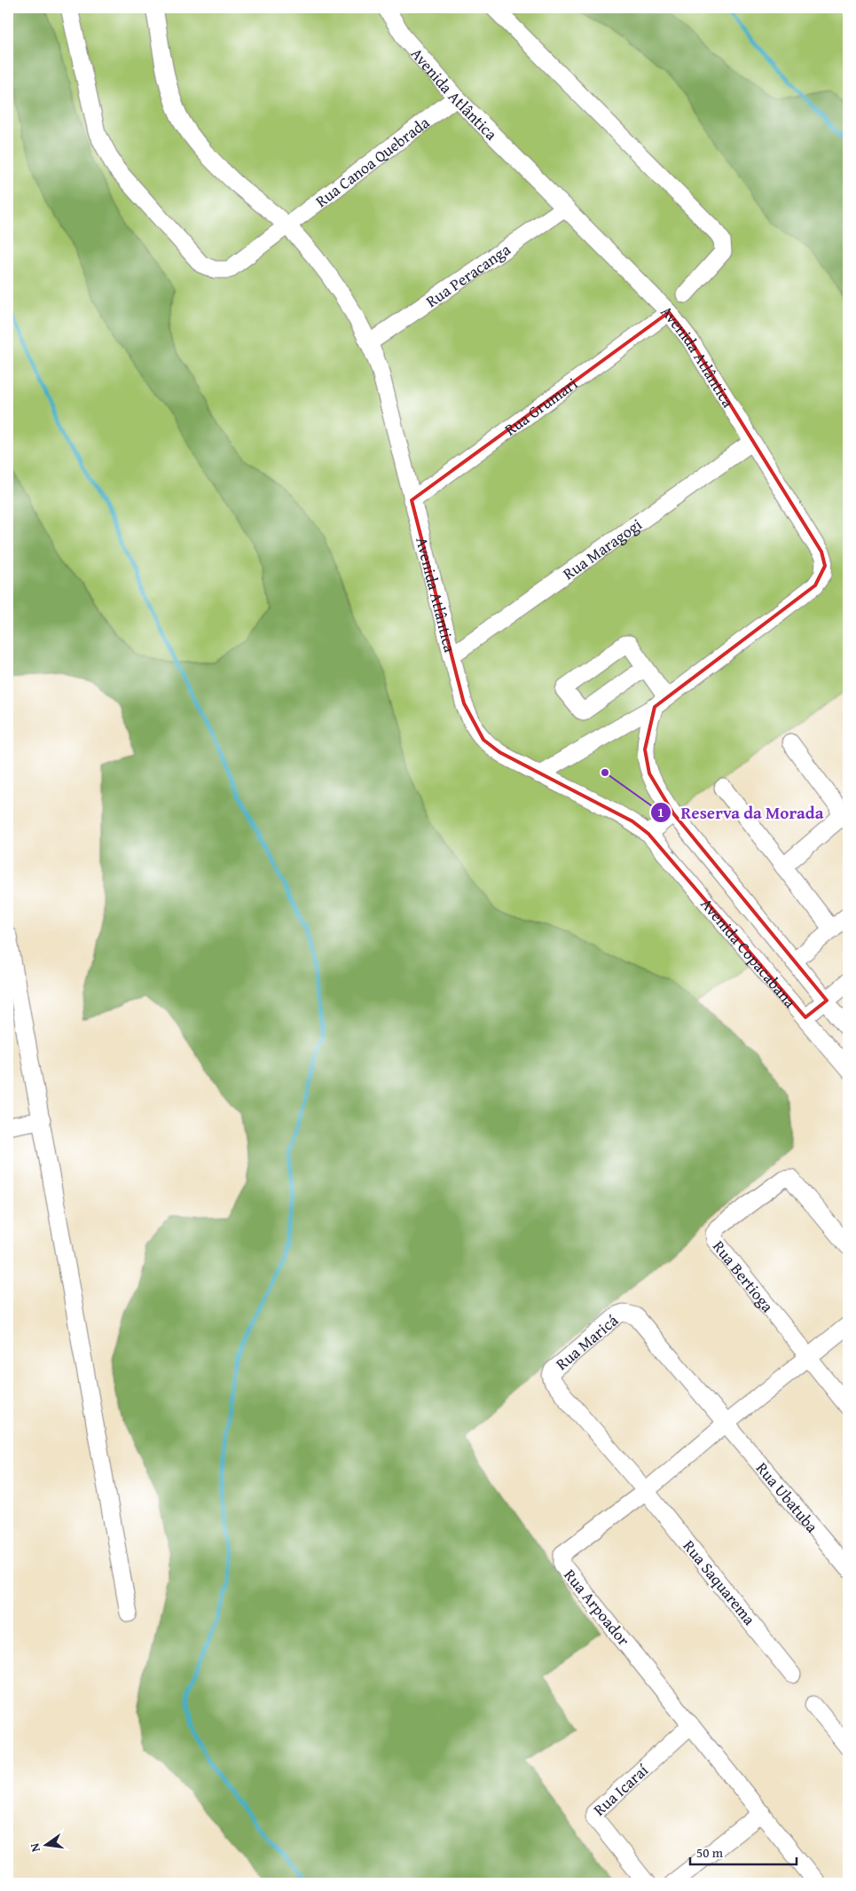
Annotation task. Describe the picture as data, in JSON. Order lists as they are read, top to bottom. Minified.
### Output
{"streets":{"street":["Avenida Atlântica","Rua Canoa Quebrada","Rua Peracanga","Rua Grumari","Rua Maragogi","Avenida Copacabana","Rua Bertioga","Rua Maricá","Rua Ubatuba","Rua Saquarema","Rua Arpoador","Rua Icaraí"]},"crossings":[["Avenida Atlântica","Rua Canoa Quebrada"],["Avenida Atlântica","Rua Peracanga"],["Avenida Atlântica","Rua Grumari"],["Avenida Atlântica","Rua Maragogi"],["Avenida Atlântica","Avenida Copacabana"],["Rua Bertioga","Rua Arpoador"],["Rua Maricá","Rua Ubatuba"],["Rua Maricá","Rua Saquarema"],["Rua Maricá","Rua Arpoador"],["Rua Ubatuba","Rua Arpoador"],["Rua Saquarema","Rua Arpoador"],["Rua Arpoador","Rua Icaraí"]],"places":["Reserva da Morada"],"scale_bar":"50 m","north":"left"}
